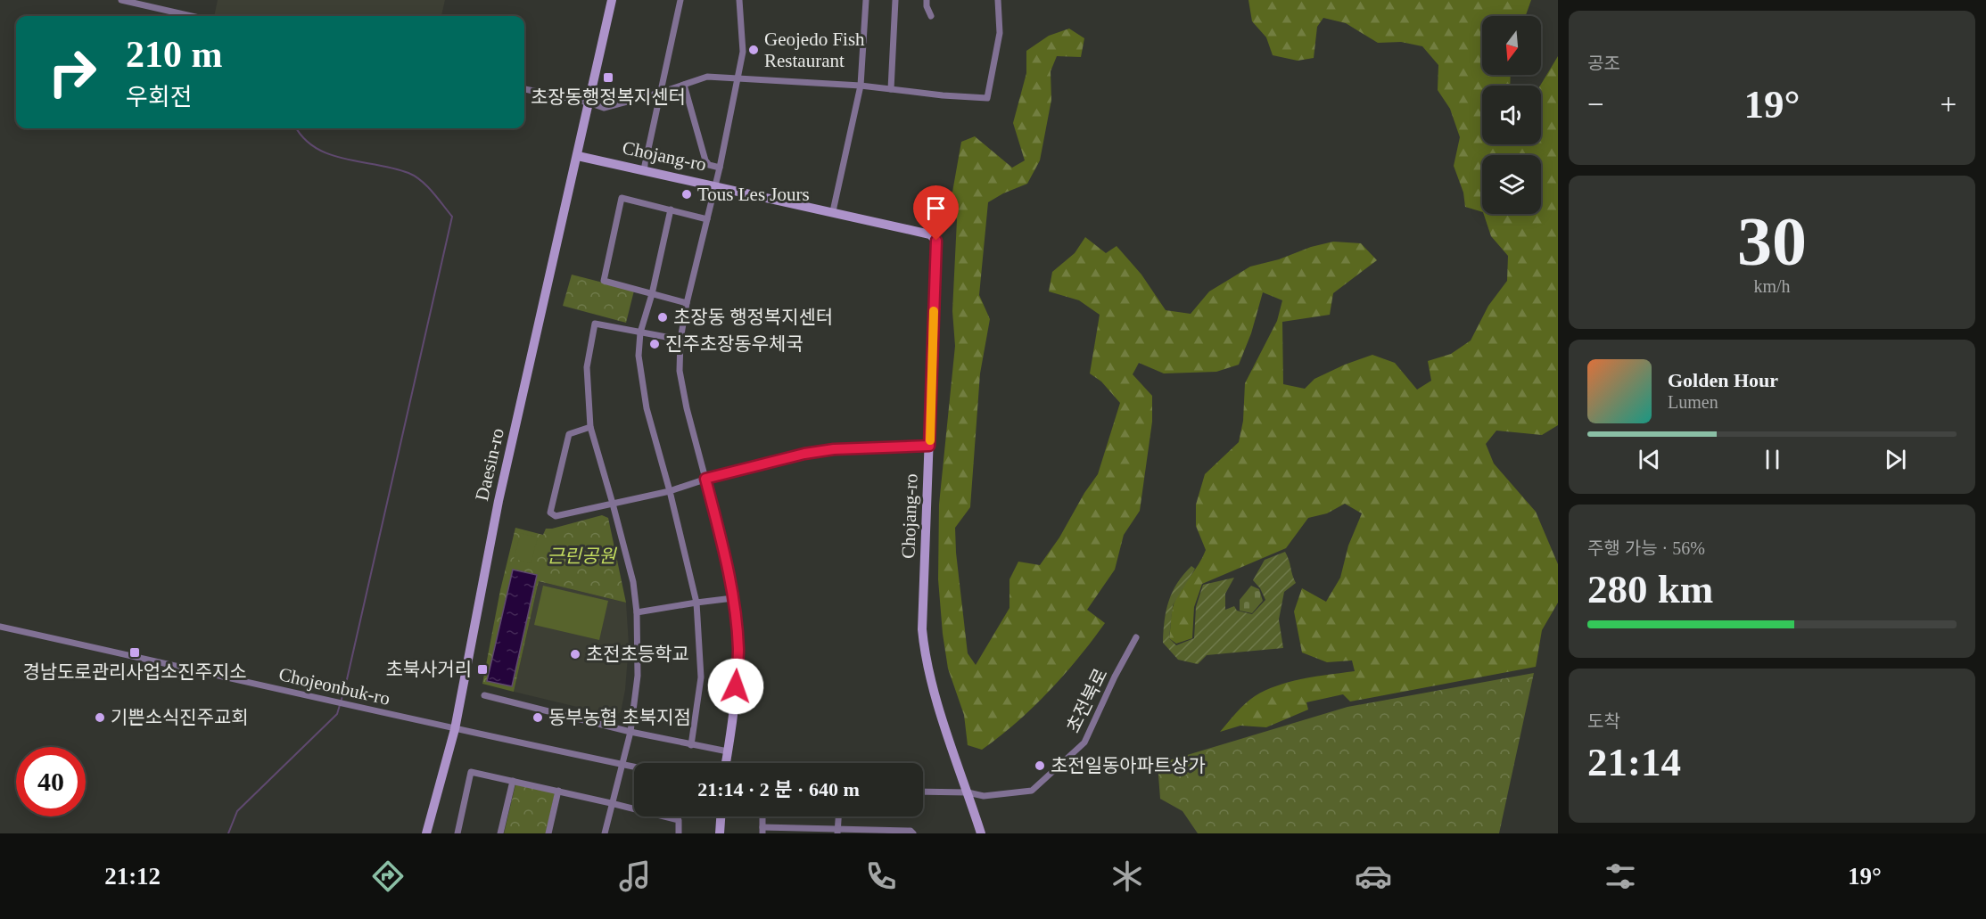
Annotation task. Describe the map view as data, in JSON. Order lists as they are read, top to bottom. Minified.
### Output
{"streets":{"street":["Chojang-ro","Daesin-ro","Chojeonbuk-ro","초전북로"]},"crossings":[["Chojang-ro","Daesin-ro"],["Chojang-ro","초전북로"],["Daesin-ro","Chojeonbuk-ro"]],"parks":["근린공원"],"places":{"other":["Geojedo Fish Restaurant","Tous Les Jours","초장동 행정복지센터","진주초장동우체국","초전초등학교","기쁜소식진주교회","동부농협 초북지점","초전일동아파트상가"],"transit":["초장동행정복지센터","경남도로관리사업소진주지소","초북사거리"]},"north":"bottom","page":{"tile":["공조",["30","km/h"],["주행 가능 · 56%","280 km"],["도착","21:14"]],"turn":["210 m","우회전"],"heat":["−","19°","+"],"song":["Golden Hour","Lumen"],"limit":"40","trip":"21:14 · 2 분 · 640 m","tabs":["21:12","19°"]}}
